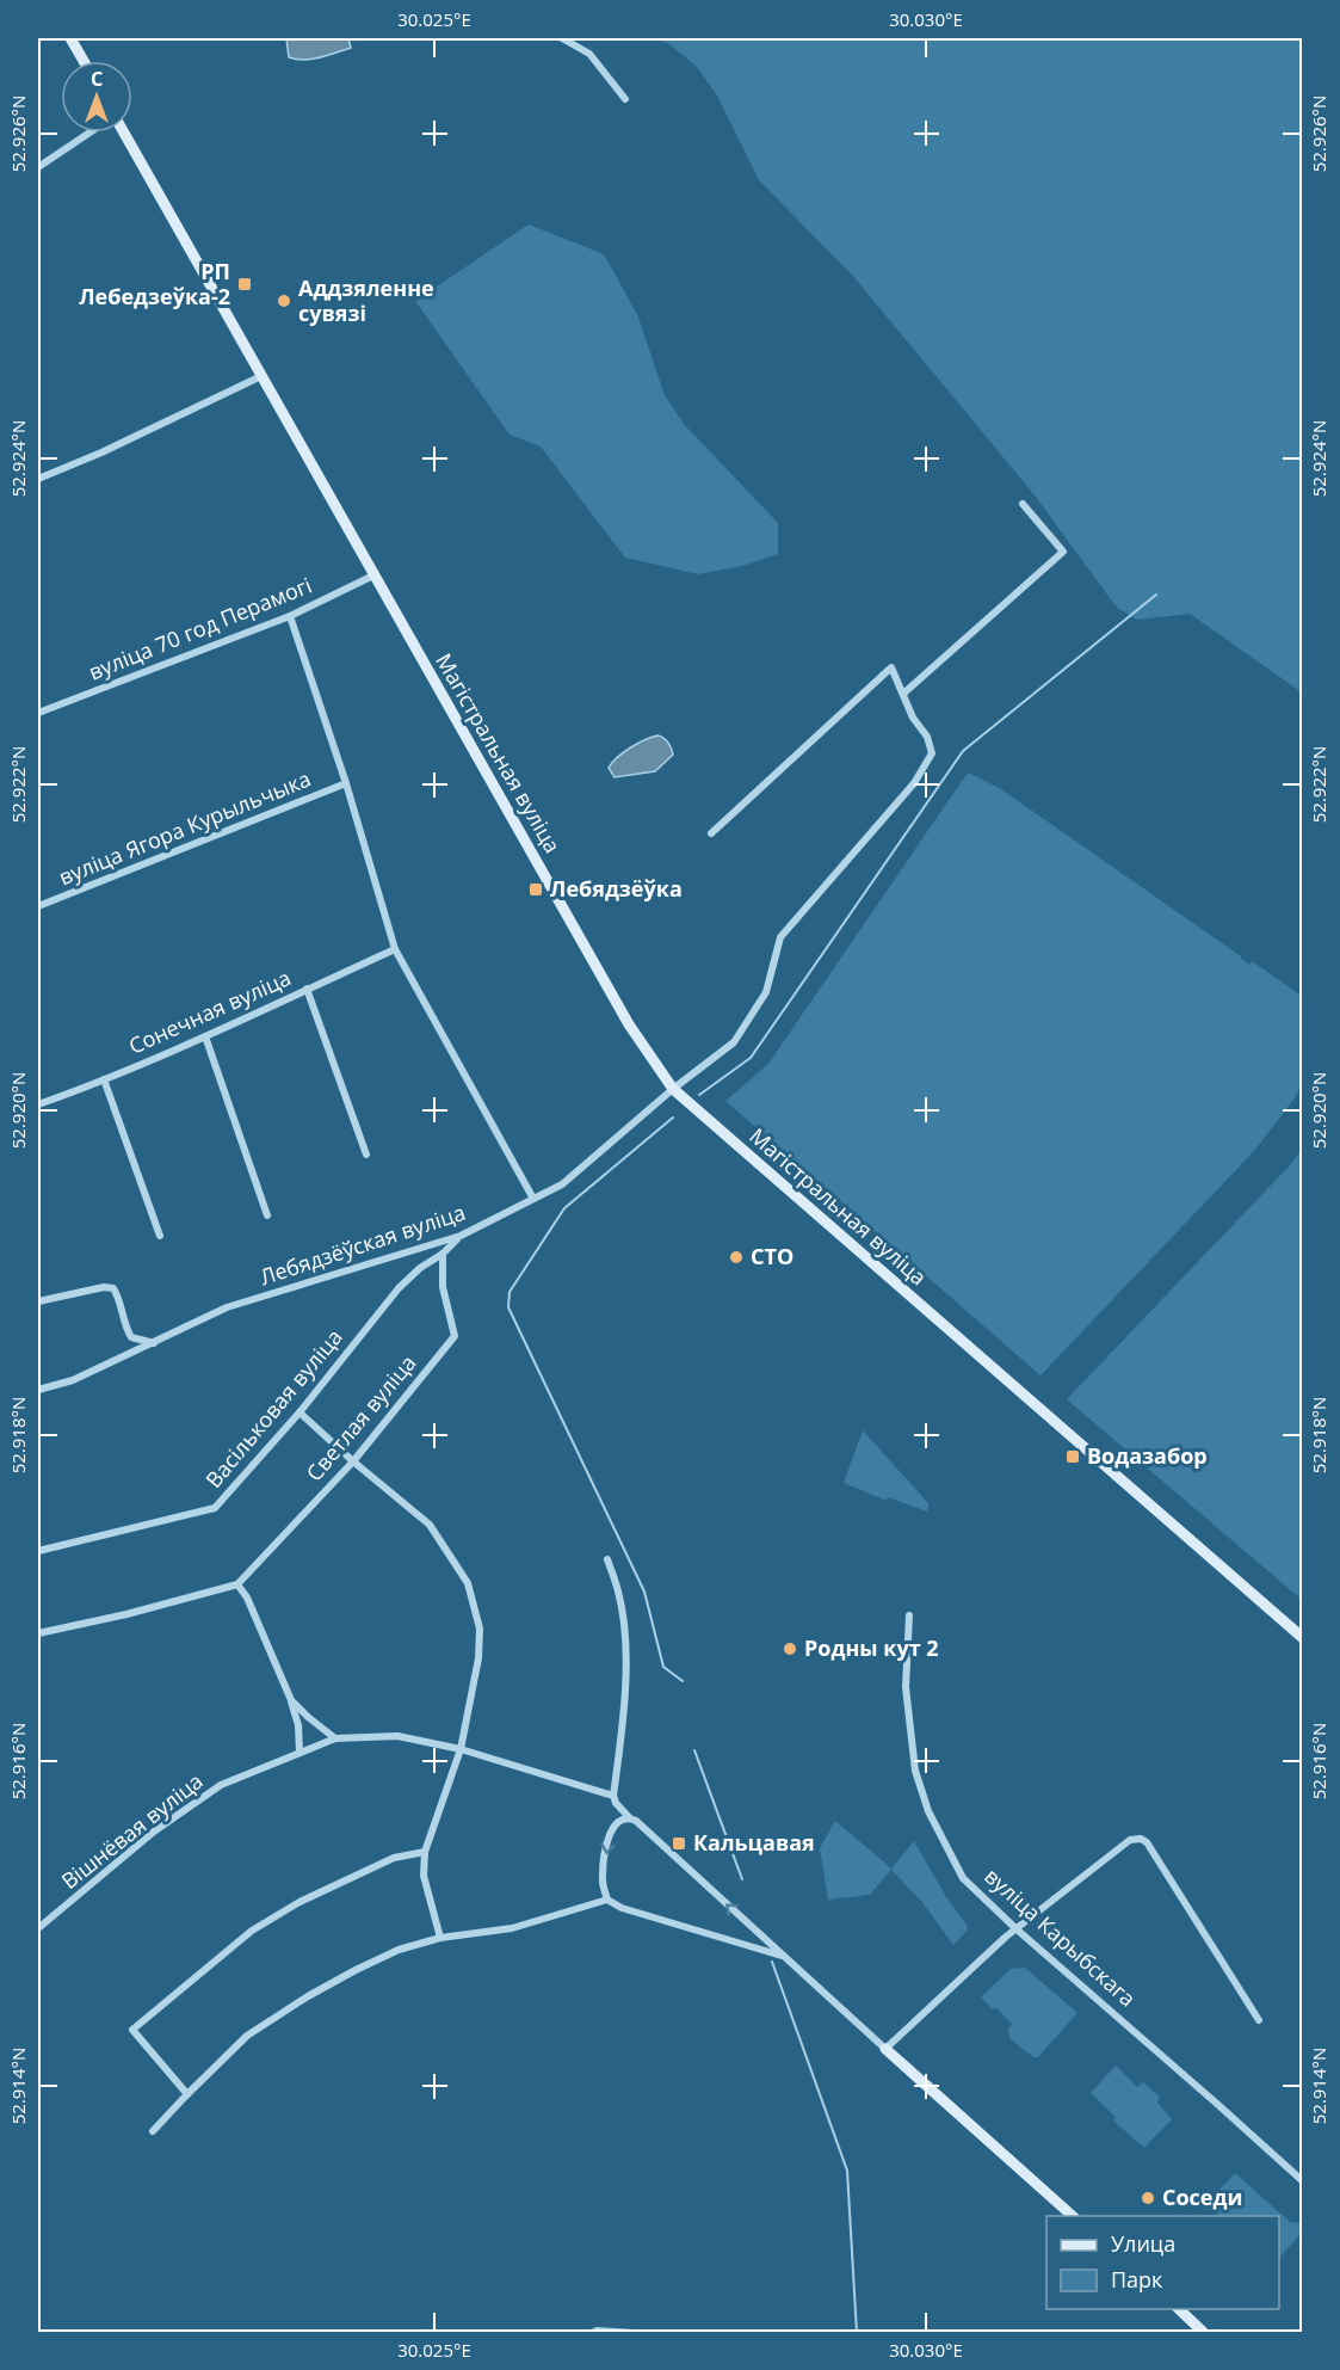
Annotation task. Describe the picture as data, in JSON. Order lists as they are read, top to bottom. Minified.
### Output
{"streets":{"main road":["Магістральная вуліца"],"street":["вуліца 70 год Перамогі","вуліца Ягора Курыльчыка","Сонечная вуліца","Лебядзёўская вуліца","Васільковая вуліца","Светлая вуліца","Вішнёвая вуліца","вуліца Карыбскага"]},"crossings":[["вуліца 70 год Перамогі","Магістральная вуліца"],["Магістральная вуліца","Лебядзёўская вуліца"],["Лебядзёўская вуліца","Васільковая вуліца"],["Васільковая вуліца","Светлая вуліца"]],"places":{"transit":["РП Лебедзеўка-2","Лебядзёўка","Водазабор","Кальцавая"],"other":["Аддзяленне сувязі","СТО","Родны кут 2","Соседи"]},"legend":["Улица","Парк"],"north":"top","coordinates":["30.025°E","30.030°E","52.926°N","52.924°N","52.922°N","52.920°N","52.918°N","52.916°N","52.914°N"]}
